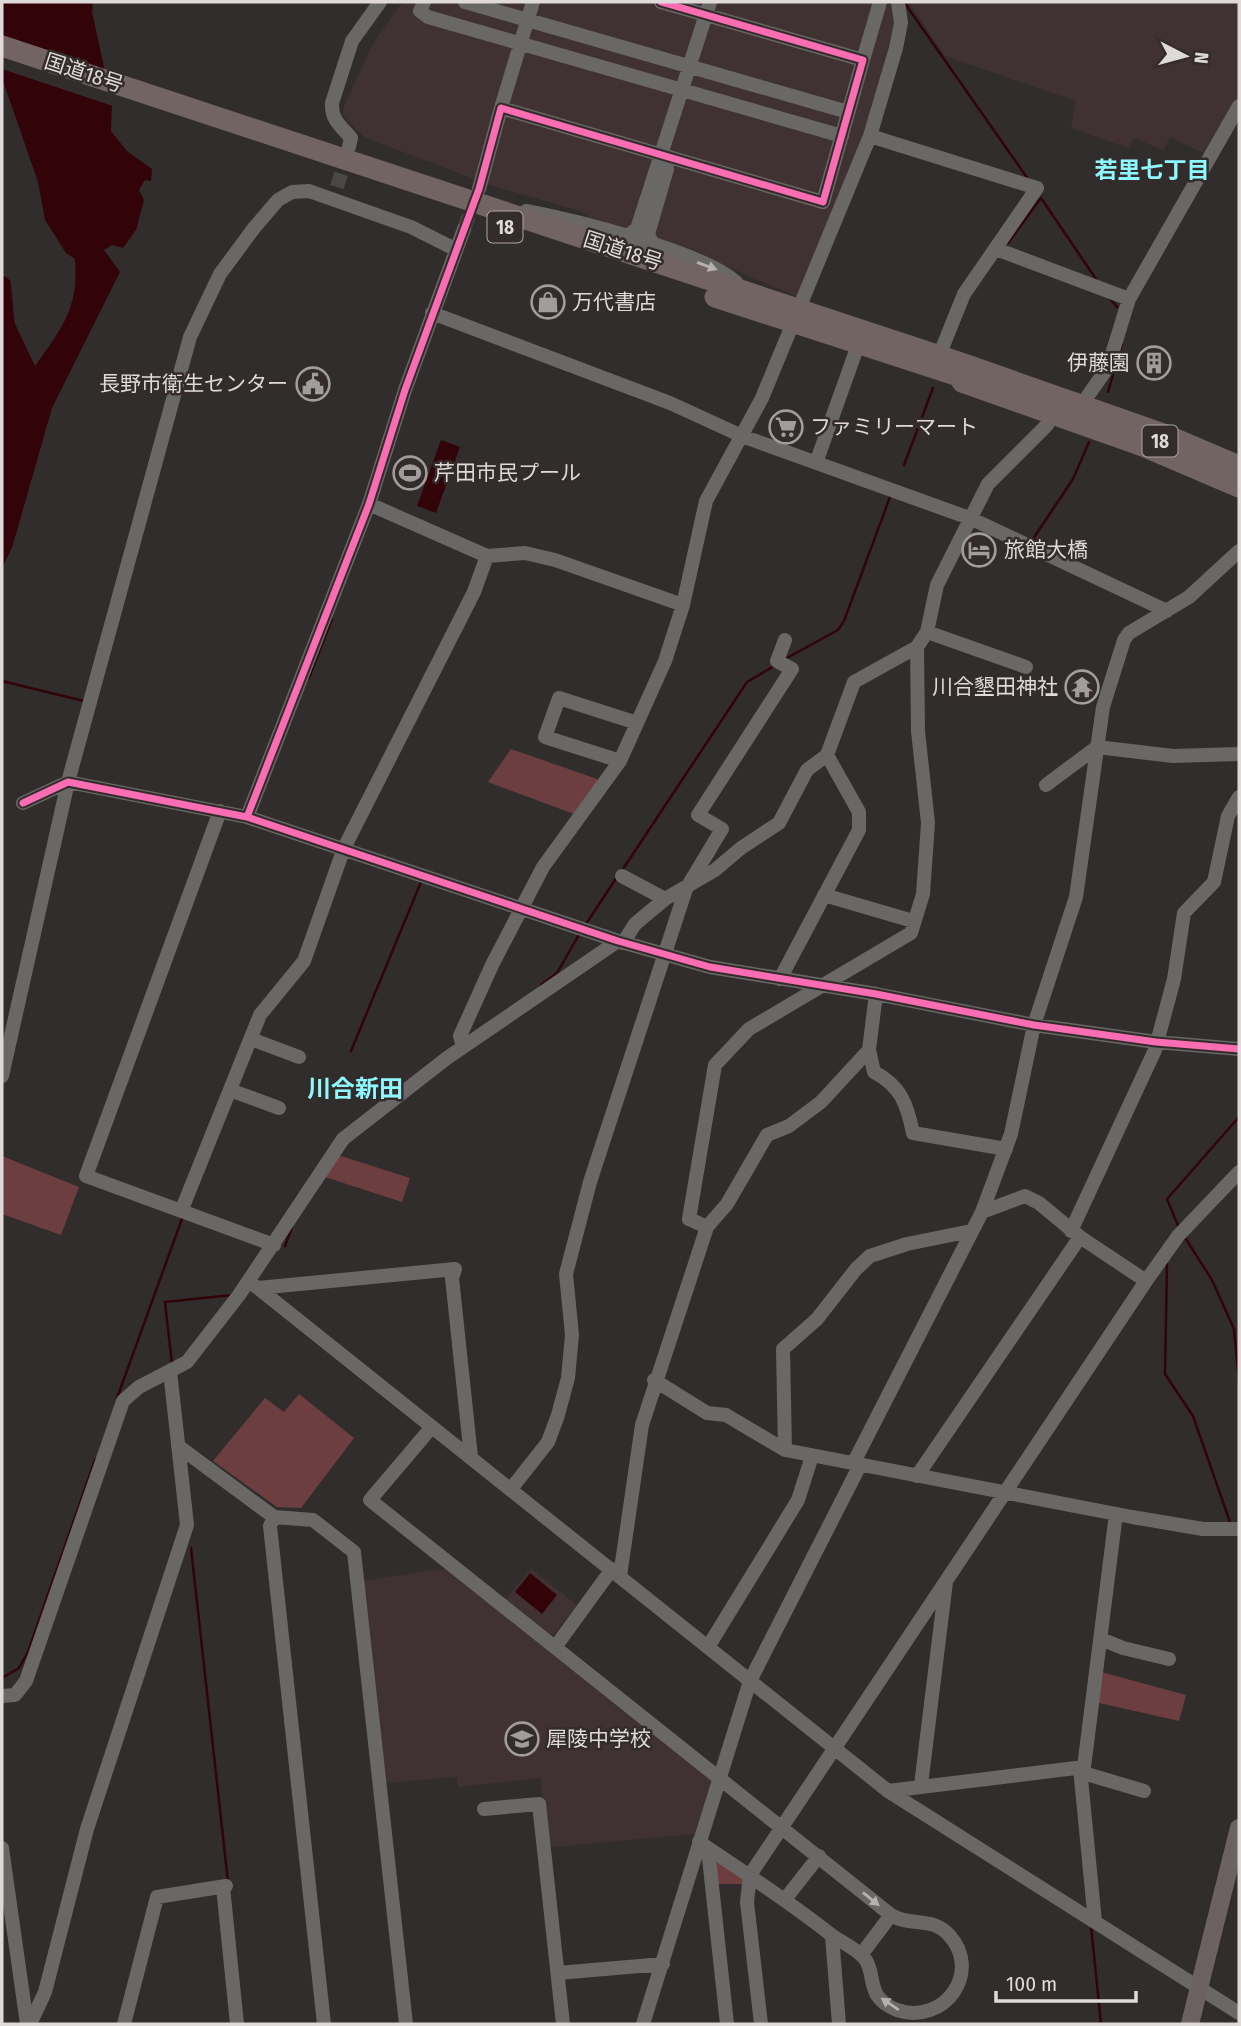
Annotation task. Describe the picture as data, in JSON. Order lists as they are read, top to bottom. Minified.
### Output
{"streets":{"highway":["国道18号","18"]},"crossings":[["国道18号","18"]],"districts":["若里七丁目","川合新田"],"places":{"shop":["万代書店"],"building":["伊藤園"],"public building":["長野市衛生センター"],"supermarket":["ファミリーマート"],"sports":["芹田市民プール"],"hotel":["旅館大橋"],"temple":["川合墾田神社"],"school or university":["犀陵中学校"]},"scale_bar":"100 m","north":"right"}
